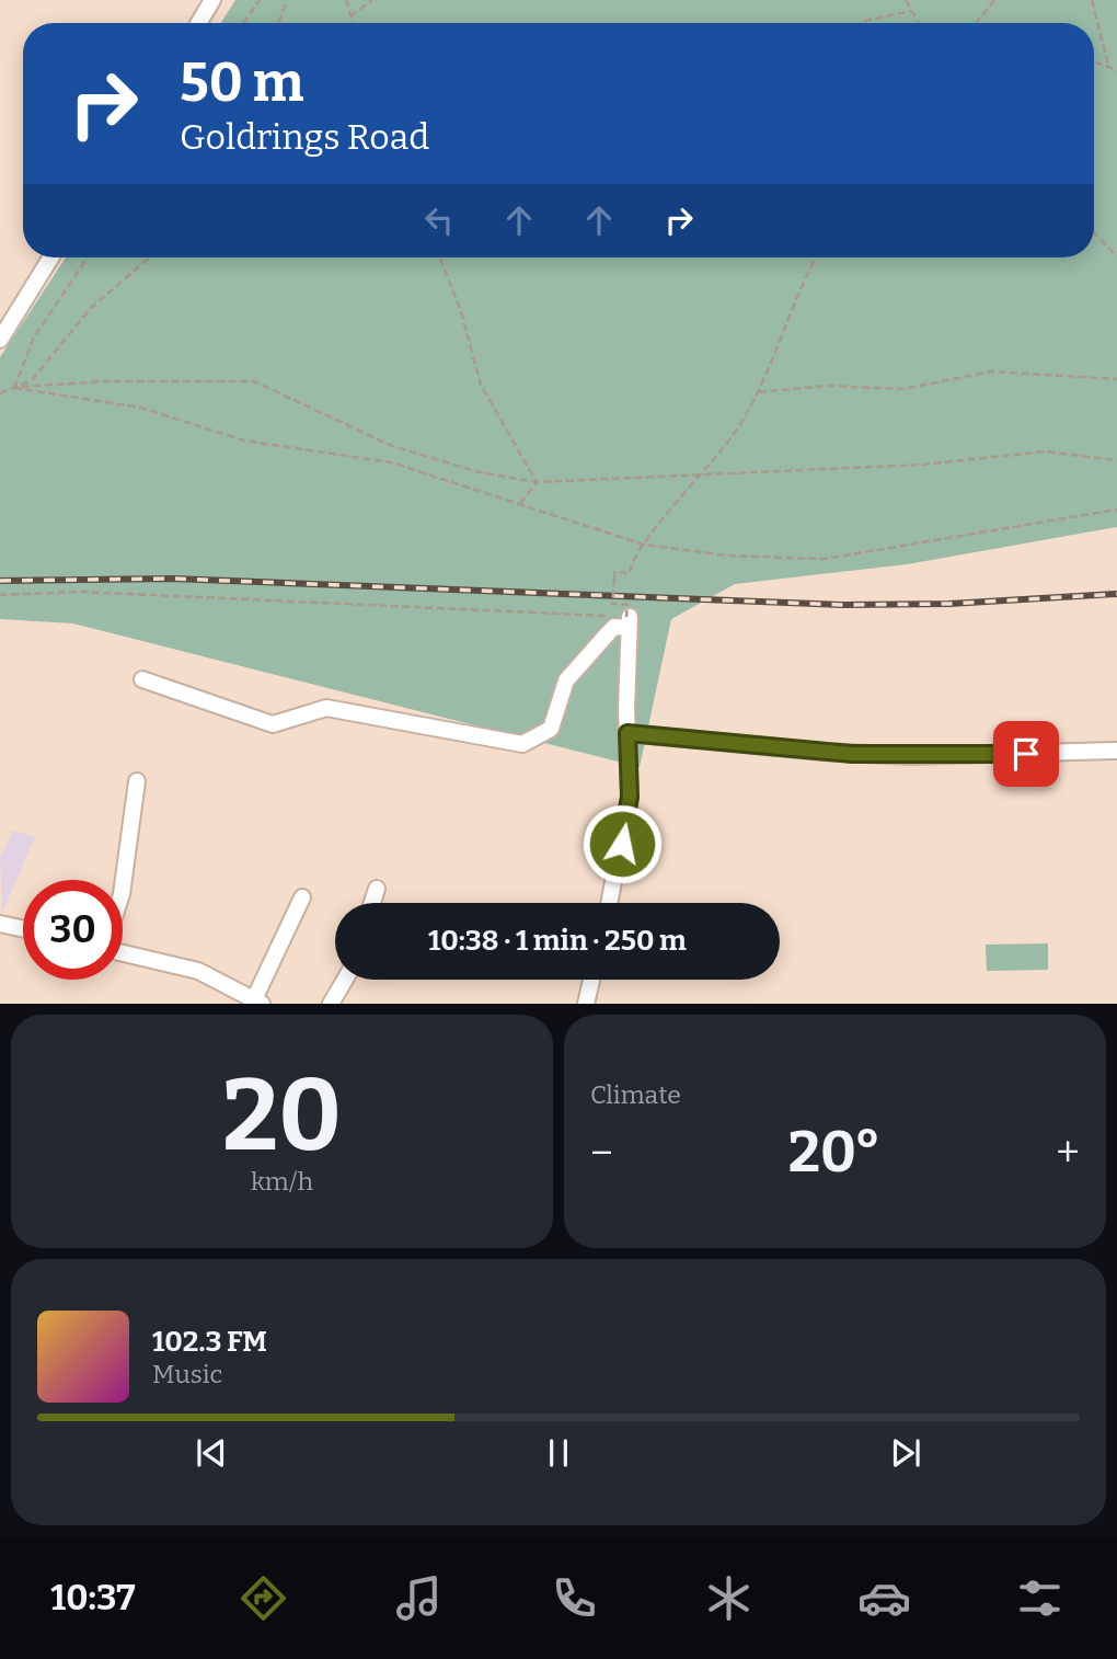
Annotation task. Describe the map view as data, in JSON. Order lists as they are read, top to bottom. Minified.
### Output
{"page":{"turn":["50 m","Goldrings Road"],"limit":"30","trip":"10:38 · 1 min · 250 m","tile":[["20","km/h"],"Climate"],"heat":["−","20°","+"],"song":["102.3 FM","Music"],"tabs":"10:37"}}
